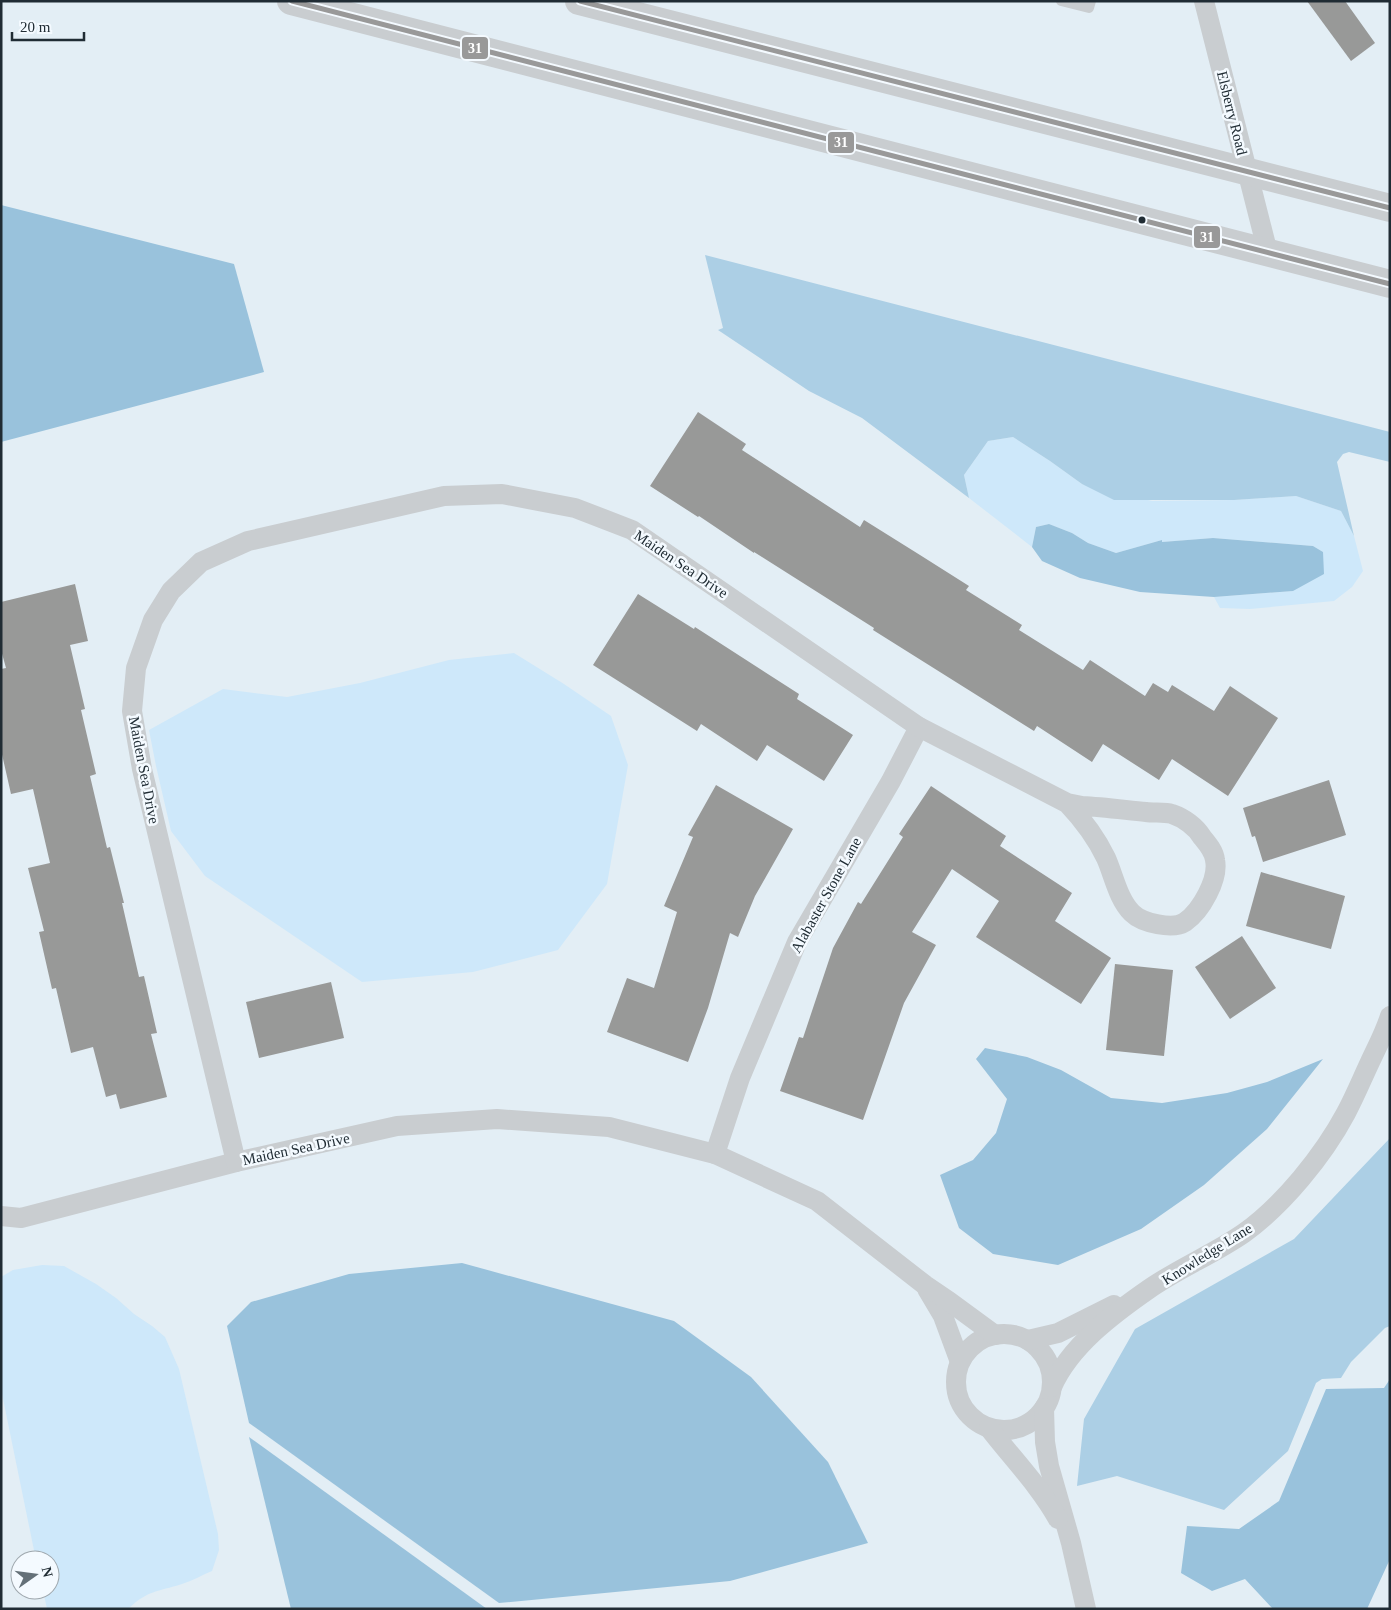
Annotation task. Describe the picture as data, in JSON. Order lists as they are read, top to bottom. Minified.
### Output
{"streets":{"street":["Elsberry Road","Maiden Sea Drive","Alabaster Stone Lane","Knowledge Lane"]},"crossings":[["Maiden Sea Drive","Alabaster Stone Lane"],["Maiden Sea Drive","Knowledge Lane"]],"lines":["transit line 31"],"scale_bar":"20 m","north":"right"}
